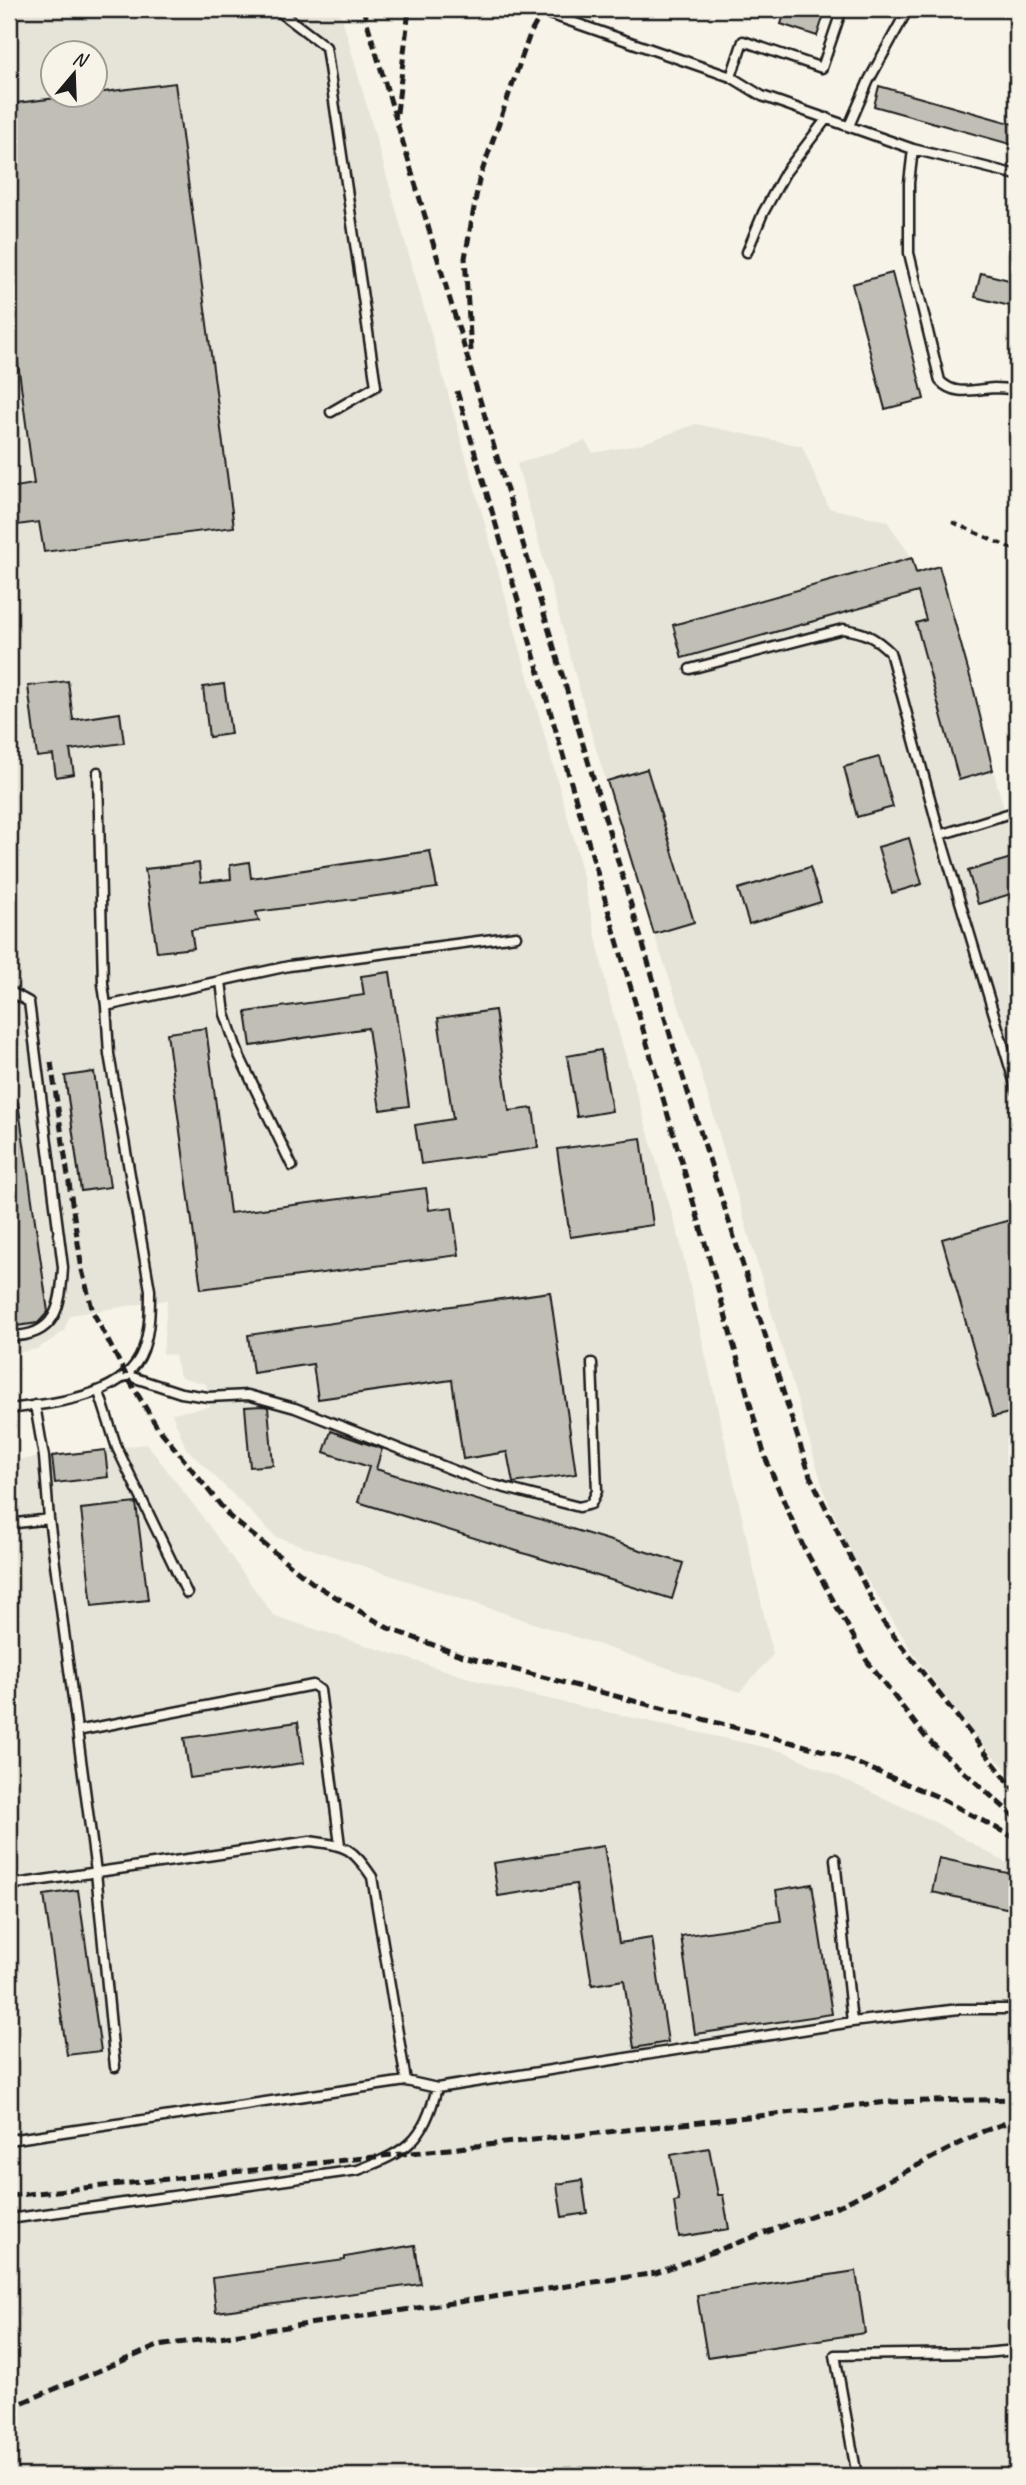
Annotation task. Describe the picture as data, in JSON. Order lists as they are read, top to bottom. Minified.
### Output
{"north":"top"}
